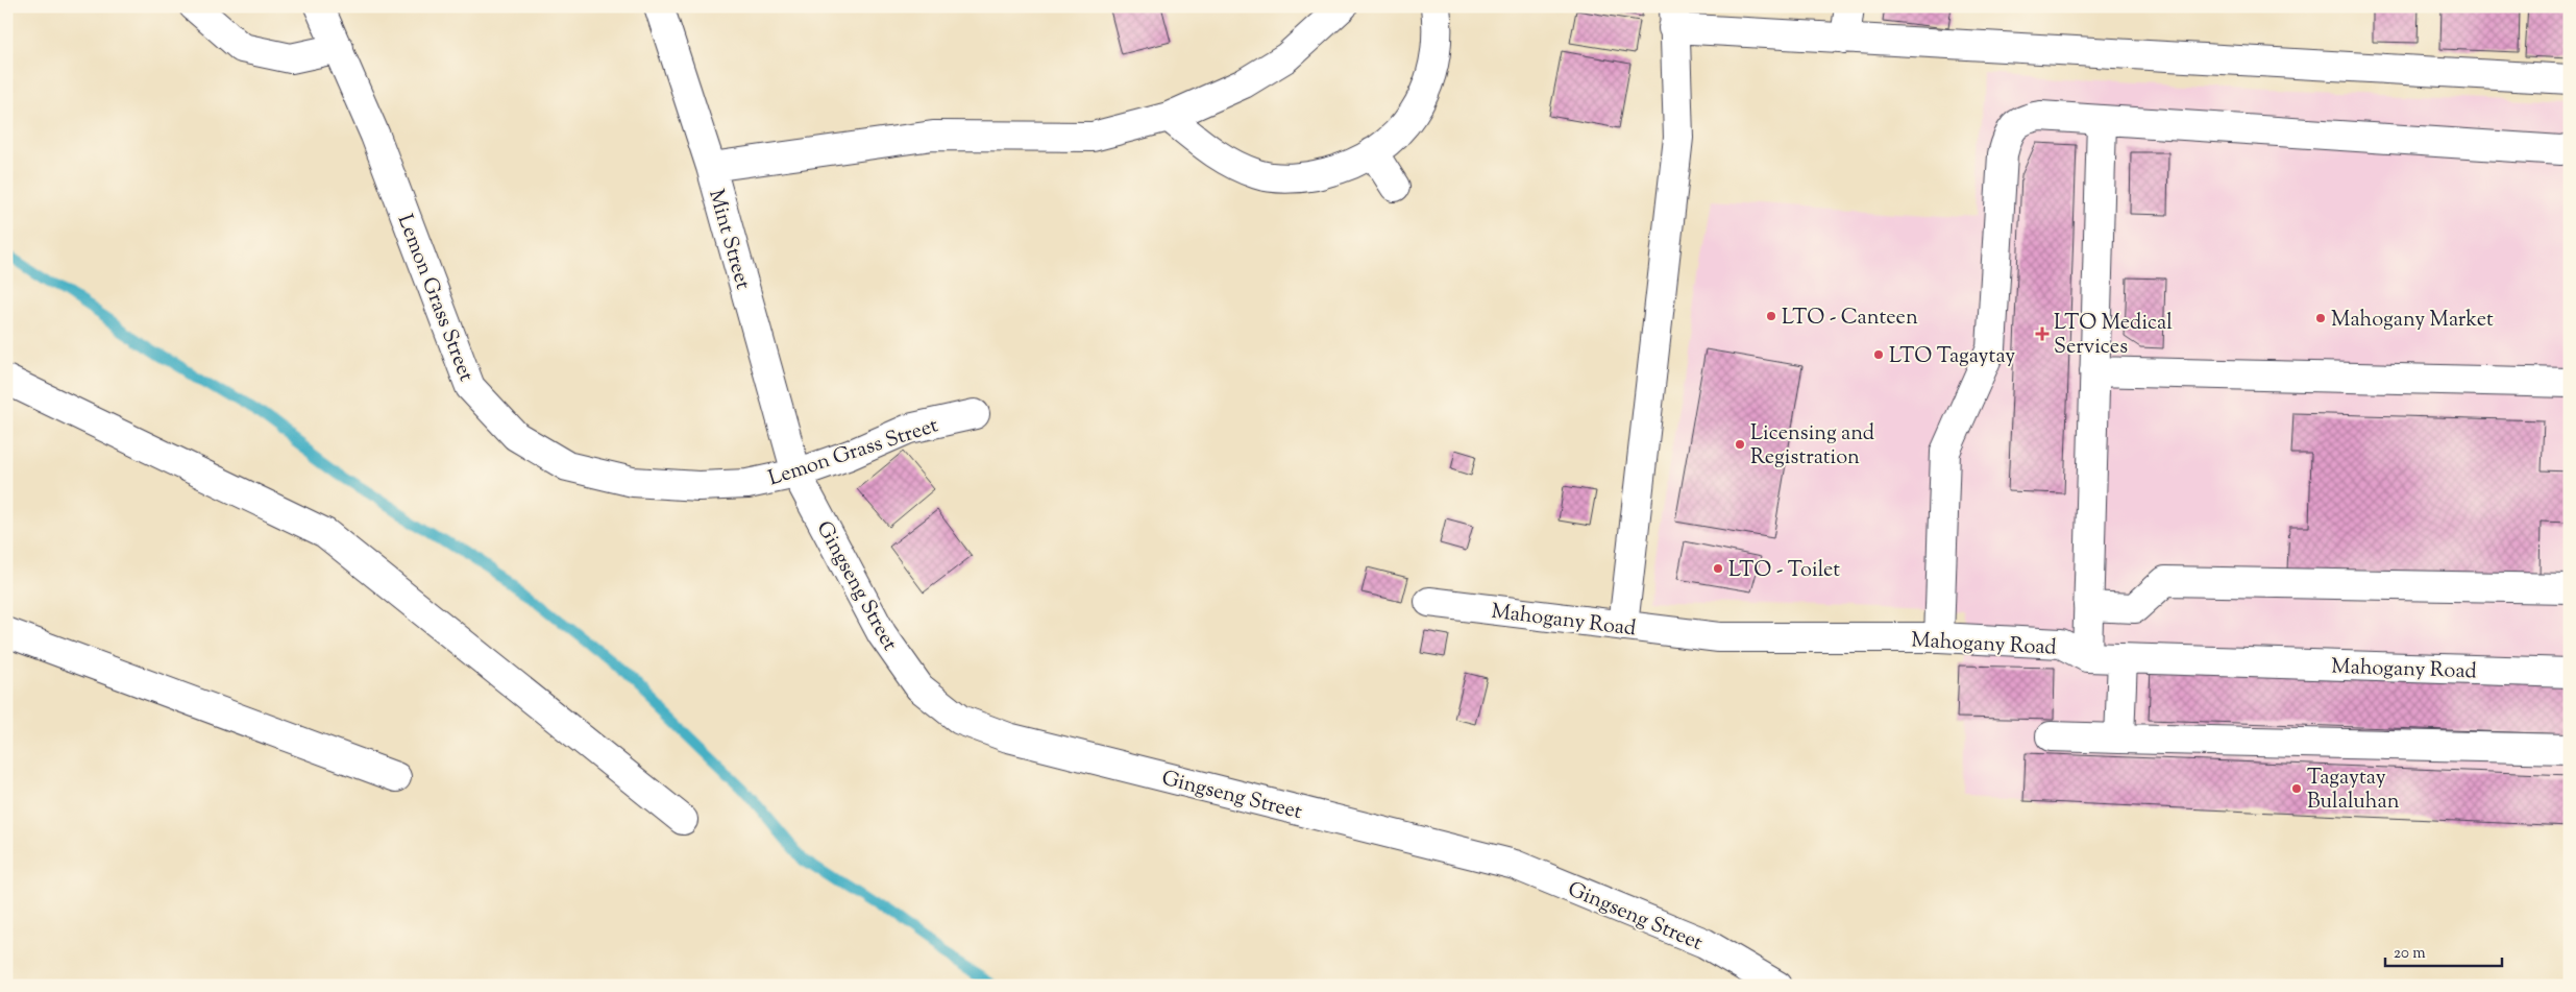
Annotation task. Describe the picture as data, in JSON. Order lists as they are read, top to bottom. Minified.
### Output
{"streets":{"street":["Mint Street","Lemon Grass Street","Gingseng Street","Mahogany Road"]},"crossings":[["Mint Street","Lemon Grass Street"],["Mint Street","Gingseng Street"],["Lemon Grass Street","Gingseng Street"]],"places":{"other":["LTO - Canteen","Mahogany Market","LTO Tagaytay","Licensing and Registration","LTO - Toilet","Tagaytay Bulaluhan"],"health":["LTO Medical Services"]},"scale_bar":"20 m"}
